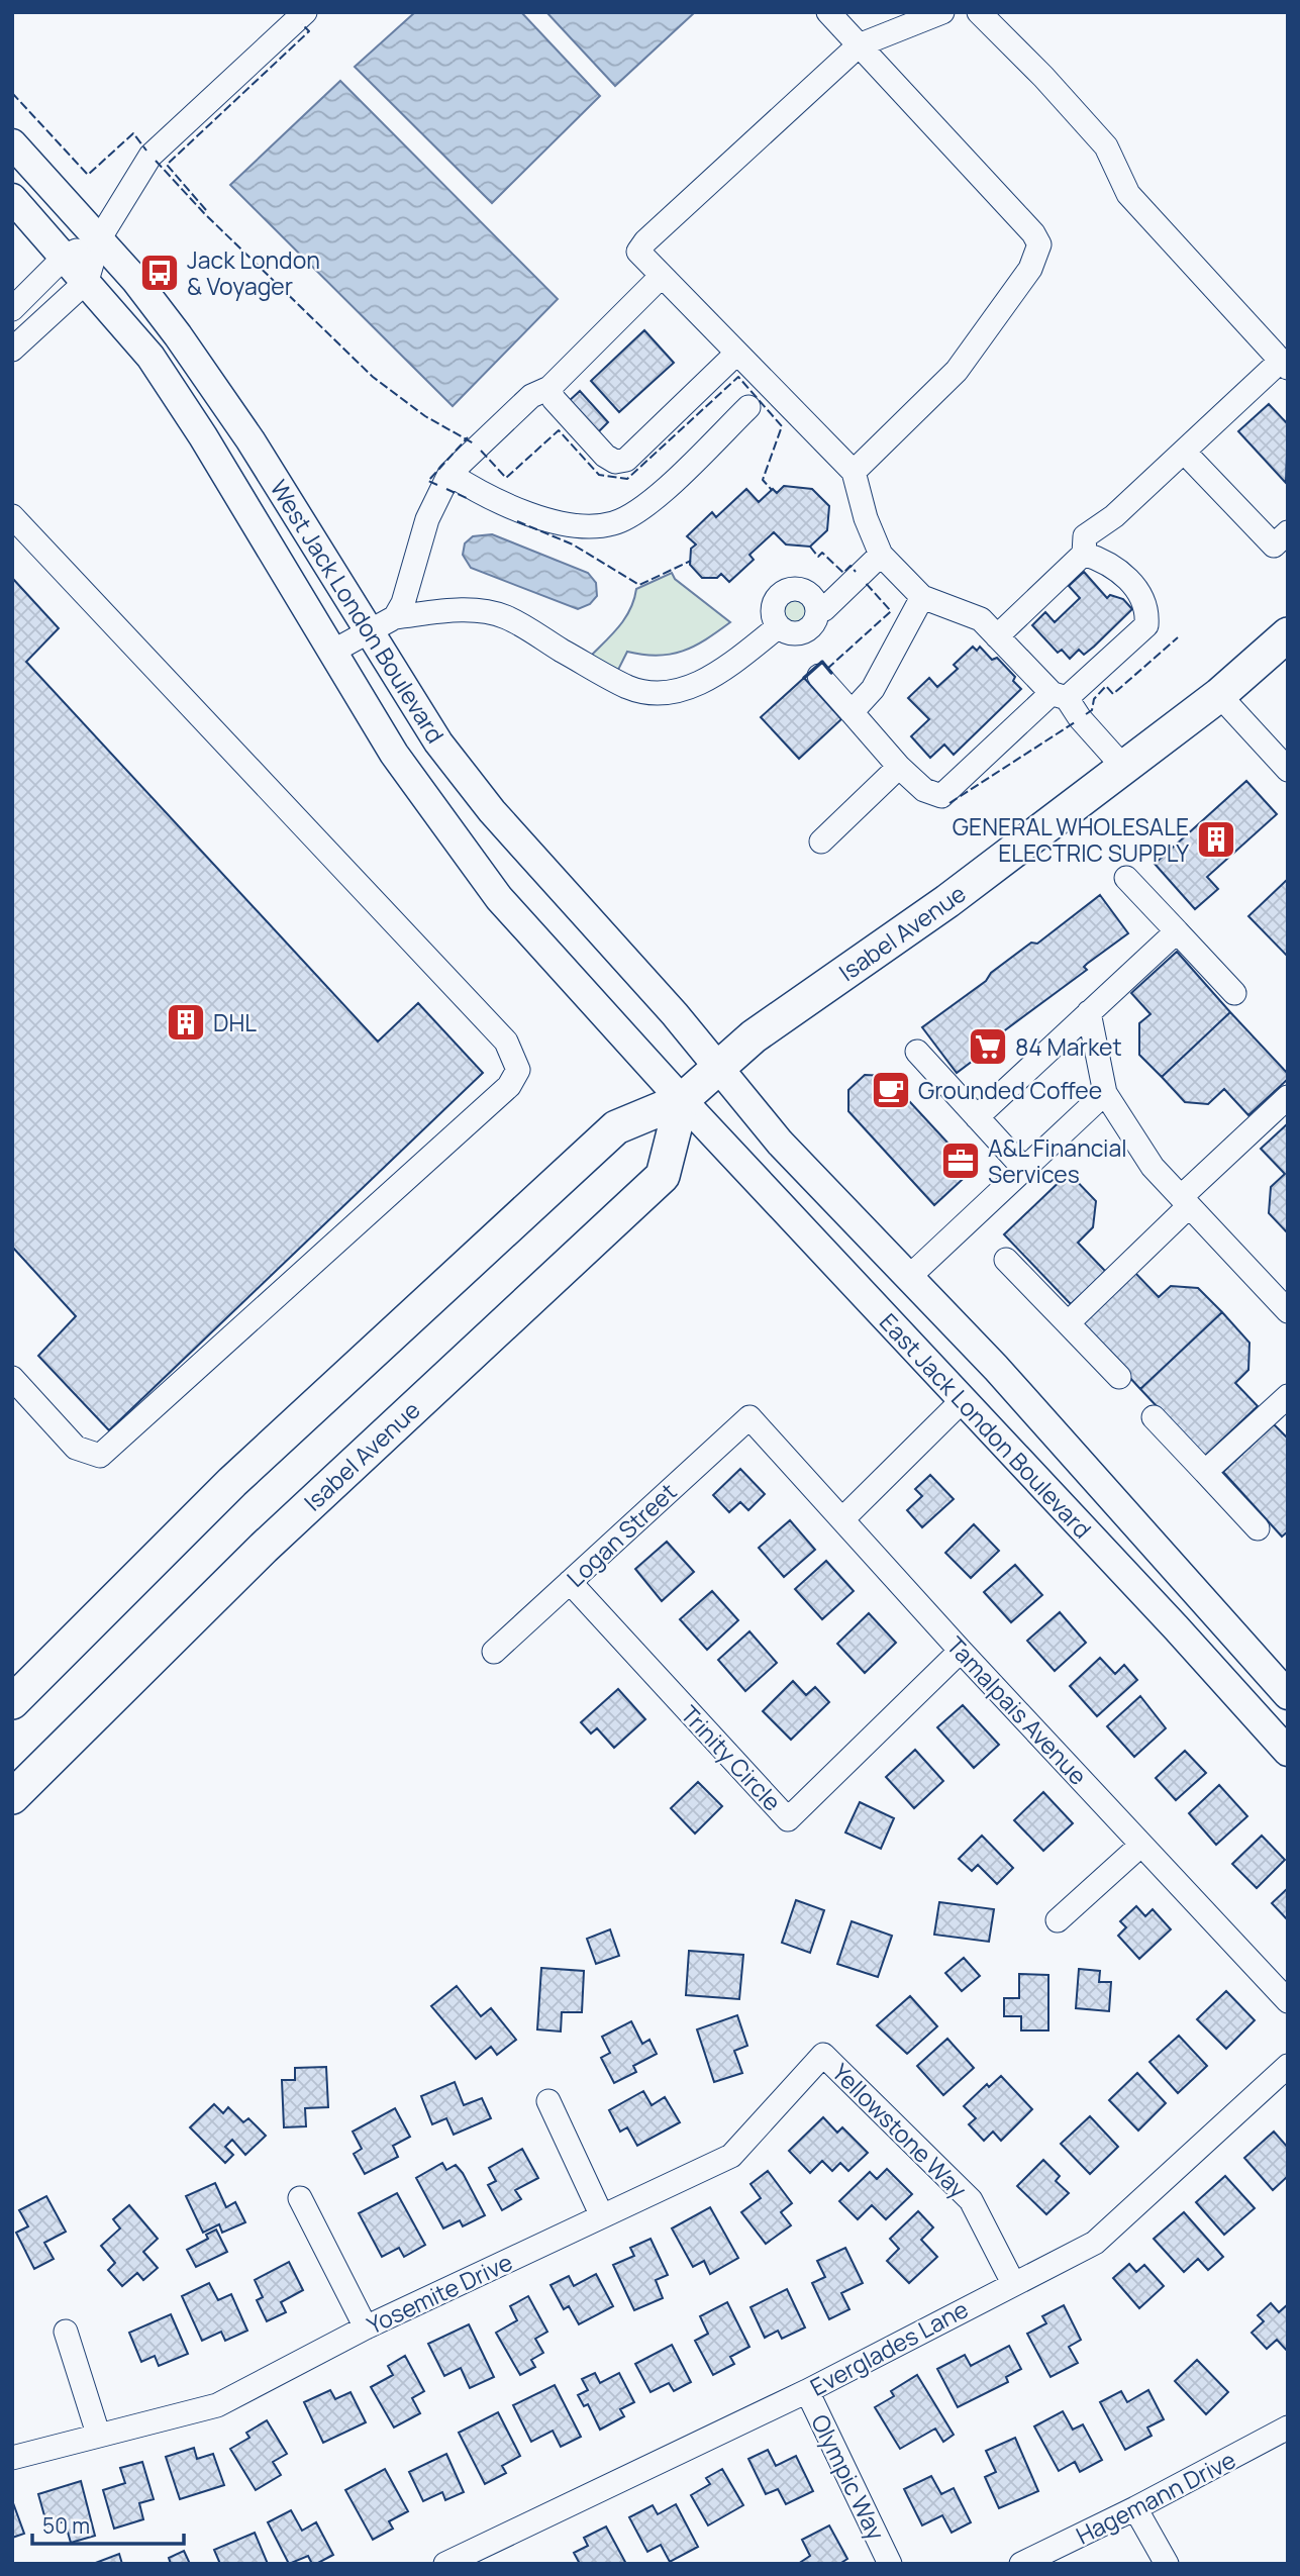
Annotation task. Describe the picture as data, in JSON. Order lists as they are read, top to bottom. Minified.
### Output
{"streets":{"highway":["Isabel Avenue"],"main road":["West Jack London Boulevard","East Jack London Boulevard"],"street":["Logan Street","Tamalpais Avenue","Trinity Circle","Yellowstone Way","Yosemite Drive","Everglades Lane","Olympic Way","Hagemann Drive"]},"crossings":[["West Jack London Boulevard","Isabel Avenue"],["West Jack London Boulevard","East Jack London Boulevard"],["Isabel Avenue","East Jack London Boulevard"],["Logan Street","Tamalpais Avenue"],["Logan Street","Trinity Circle"],["Tamalpais Avenue","Trinity Circle"],["Yellowstone Way","Yosemite Drive"],["Yellowstone Way","Everglades Lane"],["Everglades Lane","Olympic Way"]],"places":{"bus stop":["Jack London & Voyager"],"building":["GENERAL WHOLESALE ELECTRIC SUPPLY","DHL"],"supermarket":["84 Market"],"cafe":["Grounded Coffee"],"office":["A&L Financial Services"]},"scale_bar":"50 m"}
